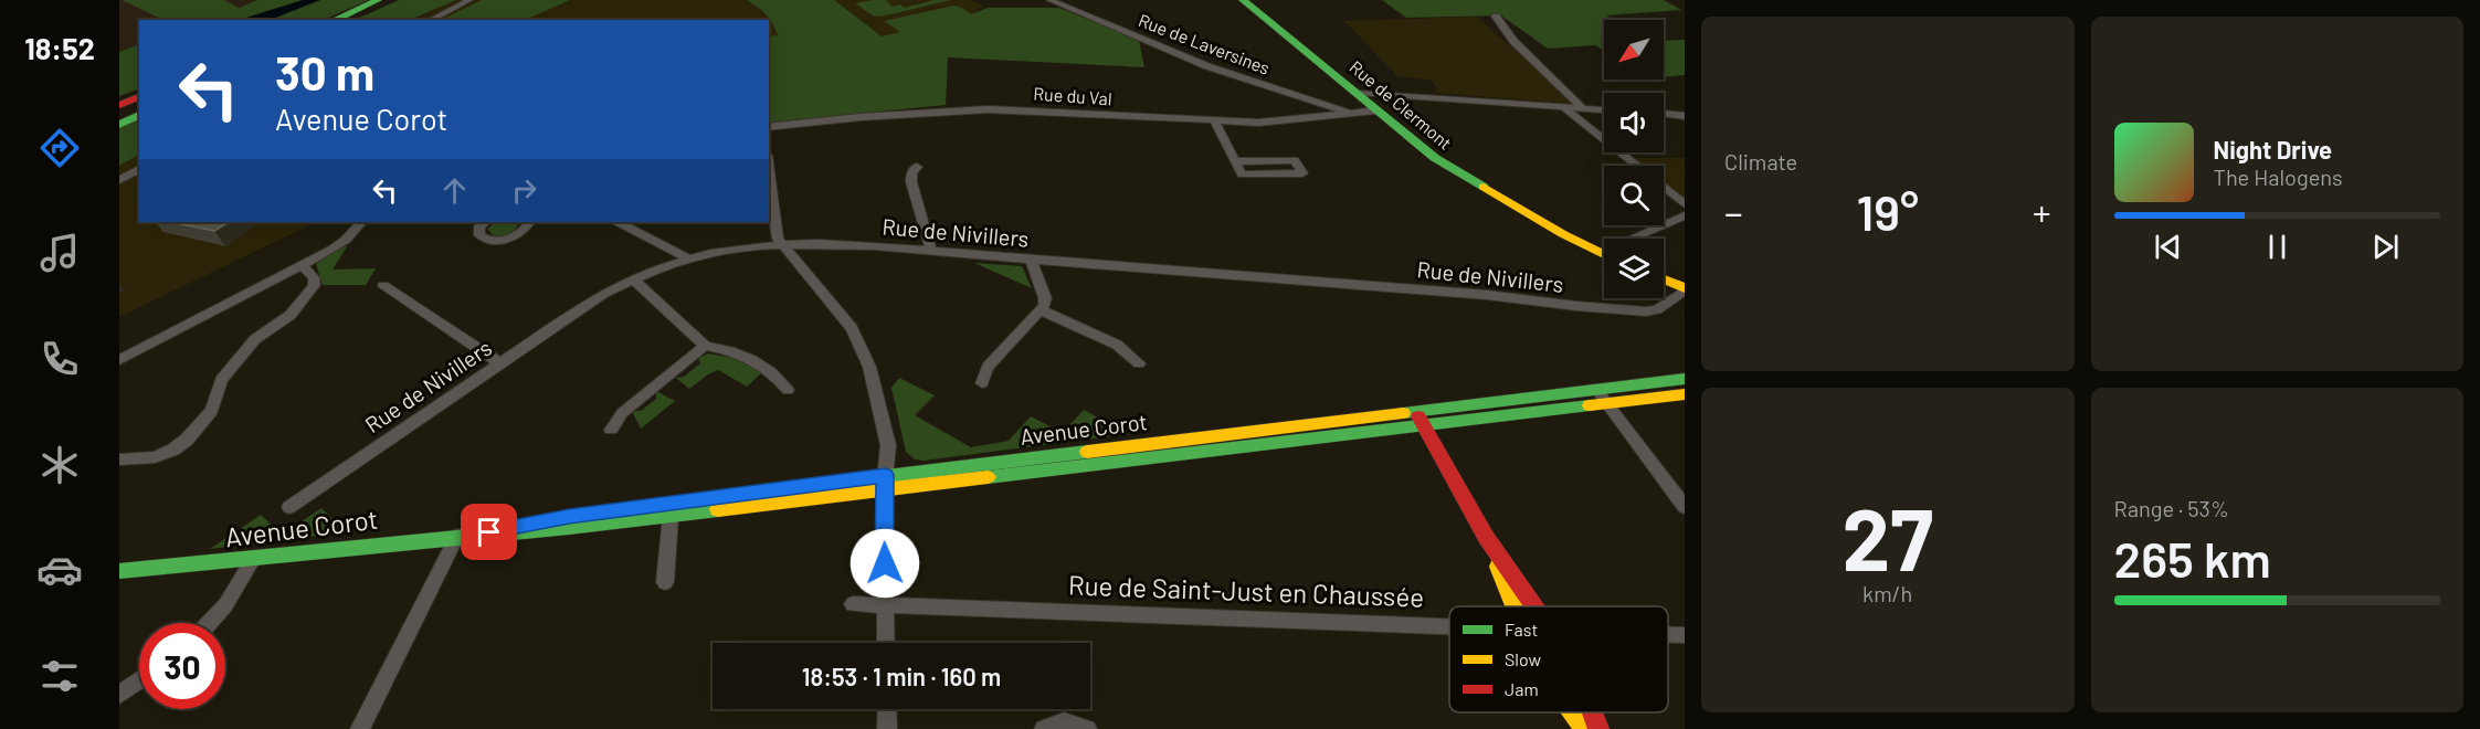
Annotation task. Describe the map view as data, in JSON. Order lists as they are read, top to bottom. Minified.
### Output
{"streets":{"street":["Rue de Laversines","Rue du Val","Rue de Clermont","Rue de Nivillers","Avenue Corot","Rue de Saint-Just en Chaussée"]},"crossings":[["Rue de Laversines","Rue du Val"],["Rue du Val","Rue de Clermont"]],"legend":["Fast","Slow","Jam"],"north":"bottom left","page":{"tabs":"18:52","tile":["Climate",["27","km/h"],["Range · 53%","265 km"]],"turn":["30 m","Avenue Corot"],"song":["Night Drive","The Halogens"],"heat":["−","19°","+"],"limit":"30","trip":"18:53 · 1 min · 160 m"}}
